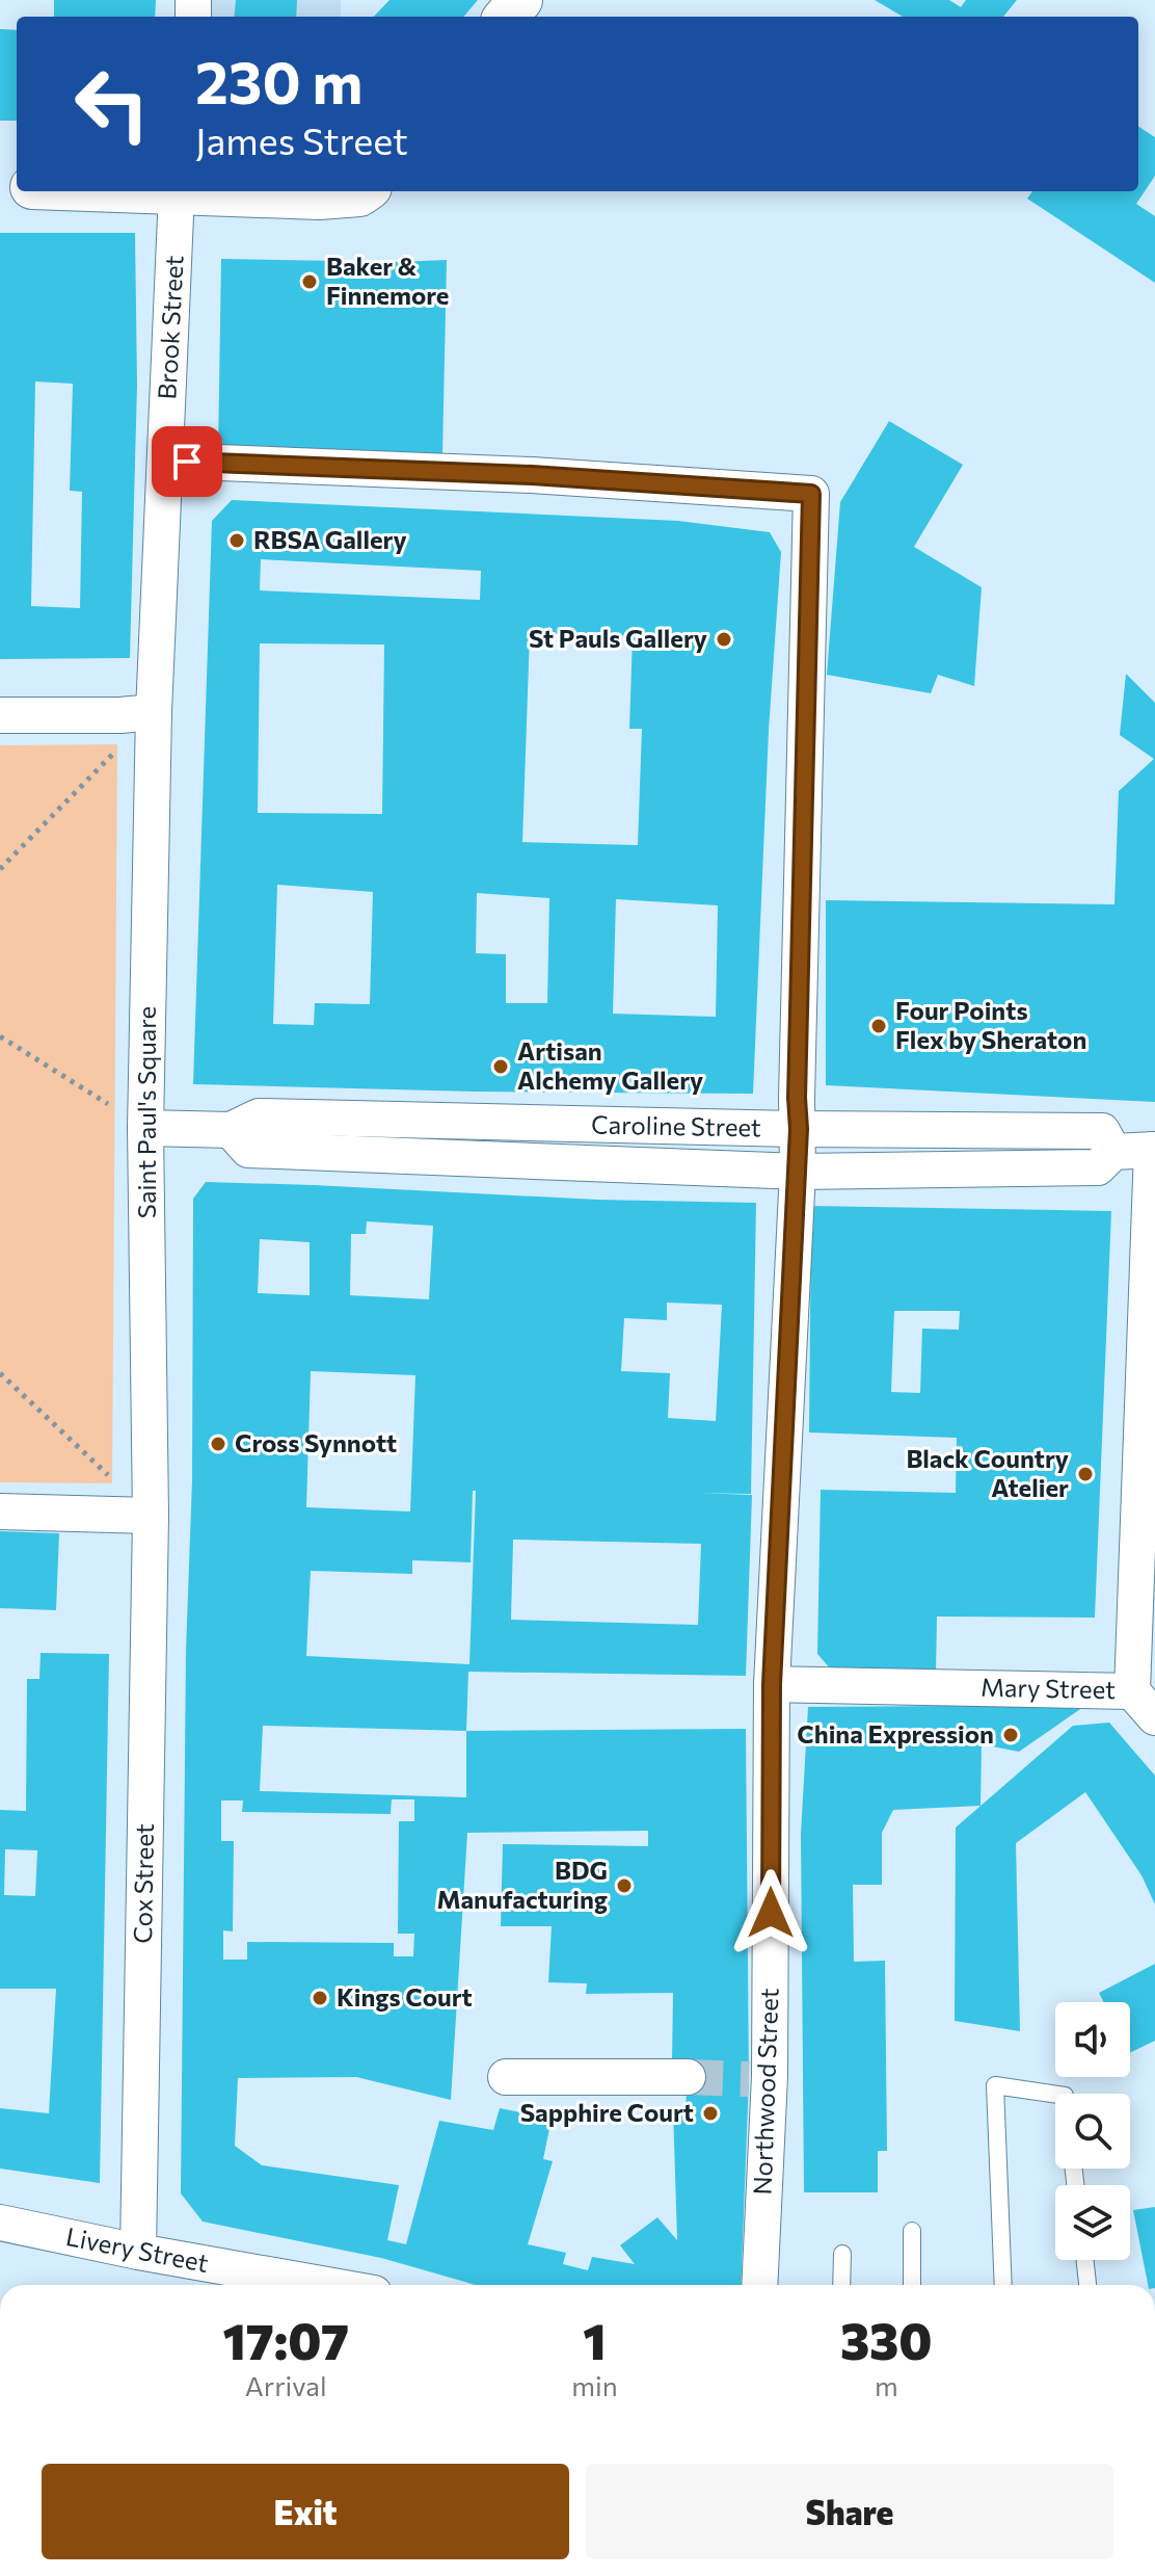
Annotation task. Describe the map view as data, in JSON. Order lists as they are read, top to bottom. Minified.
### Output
{"streets":{"street":["Brook Street","Saint Paul's Square","Caroline Street","Mary Street","Cox Street","Northwood Street","Livery Street"]},"crossings":[["Brook Street","Saint Paul's Square"],["Brook Street","Northwood Street"],["Saint Paul's Square","Caroline Street"],["Saint Paul's Square","Cox Street"],["Caroline Street","Mary Street"],["Caroline Street","Northwood Street"],["Mary Street","Northwood Street"],["Cox Street","Livery Street"]],"places":["Baker & Finnemore","RBSA Gallery","St Pauls Gallery","Four Points Flex by Sheraton","Artisan Alchemy Gallery","Cross Synnott","Black Country Atelier","China Expression","BDG Manufacturing","Kings Court","Sapphire Court"],"page":{"turn":["230 m","James Street"],"eta":["17:07","Arrival","1","min","330","m"],"buttons":["Exit","Share"]}}
